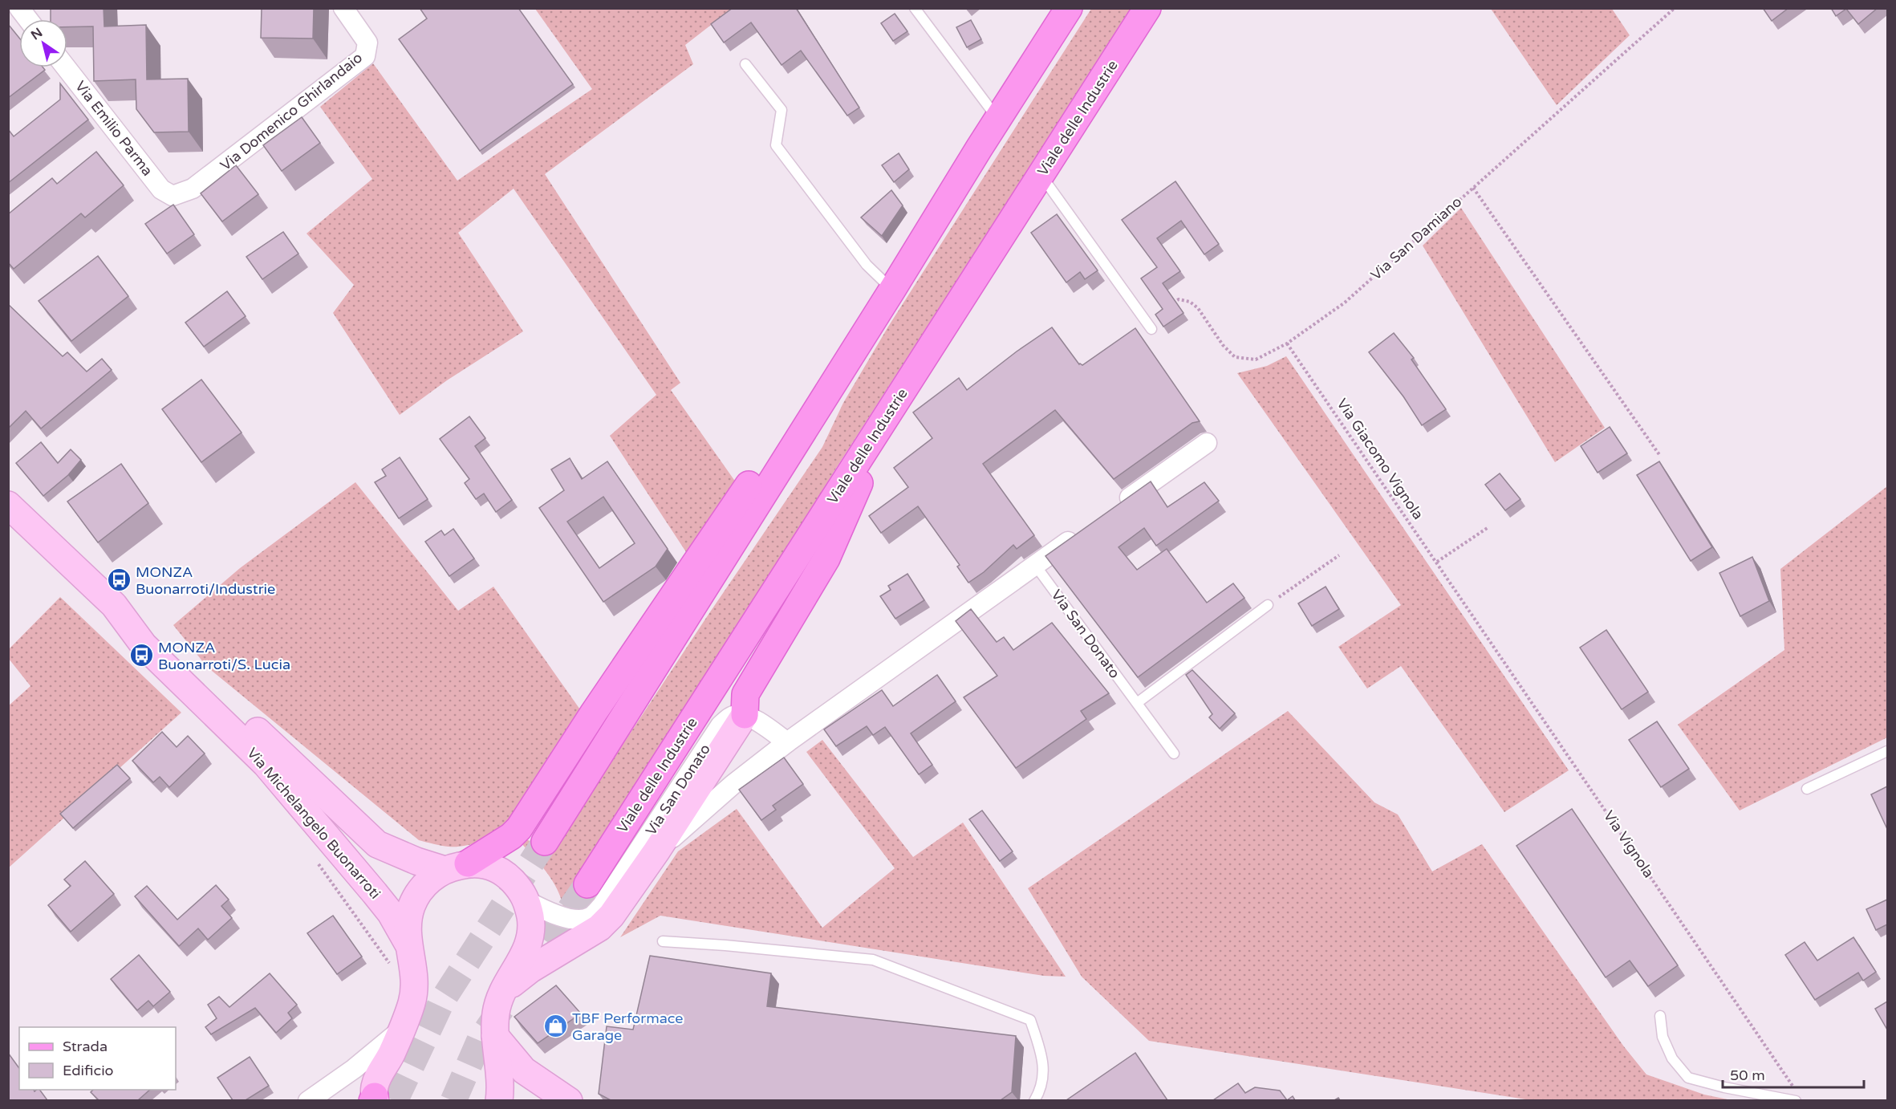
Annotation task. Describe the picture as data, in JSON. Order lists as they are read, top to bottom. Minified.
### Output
{"streets":{"main road":["Viale delle Industrie"],"street":["Via Domenico Ghirlandaio","Via Emilio Parma","Via San Donato","Via Michelangelo Buonarroti"],"path":["Via San Damiano","Via Giacomo Vignola","Via Vignola"]},"crossings":[["Via Domenico Ghirlandaio","Via Emilio Parma"],["Via San Damiano","Via Giacomo Vignola"],["Via Giacomo Vignola","Via Vignola"]],"places":{"bus stop":["MONZA Buonarroti/Industrie","MONZA Buonarroti/S. Lucia"],"shop":["TBF Performace Garage"]},"legend":["Strada","Edificio"],"scale_bar":"50 m","north":"top left"}
